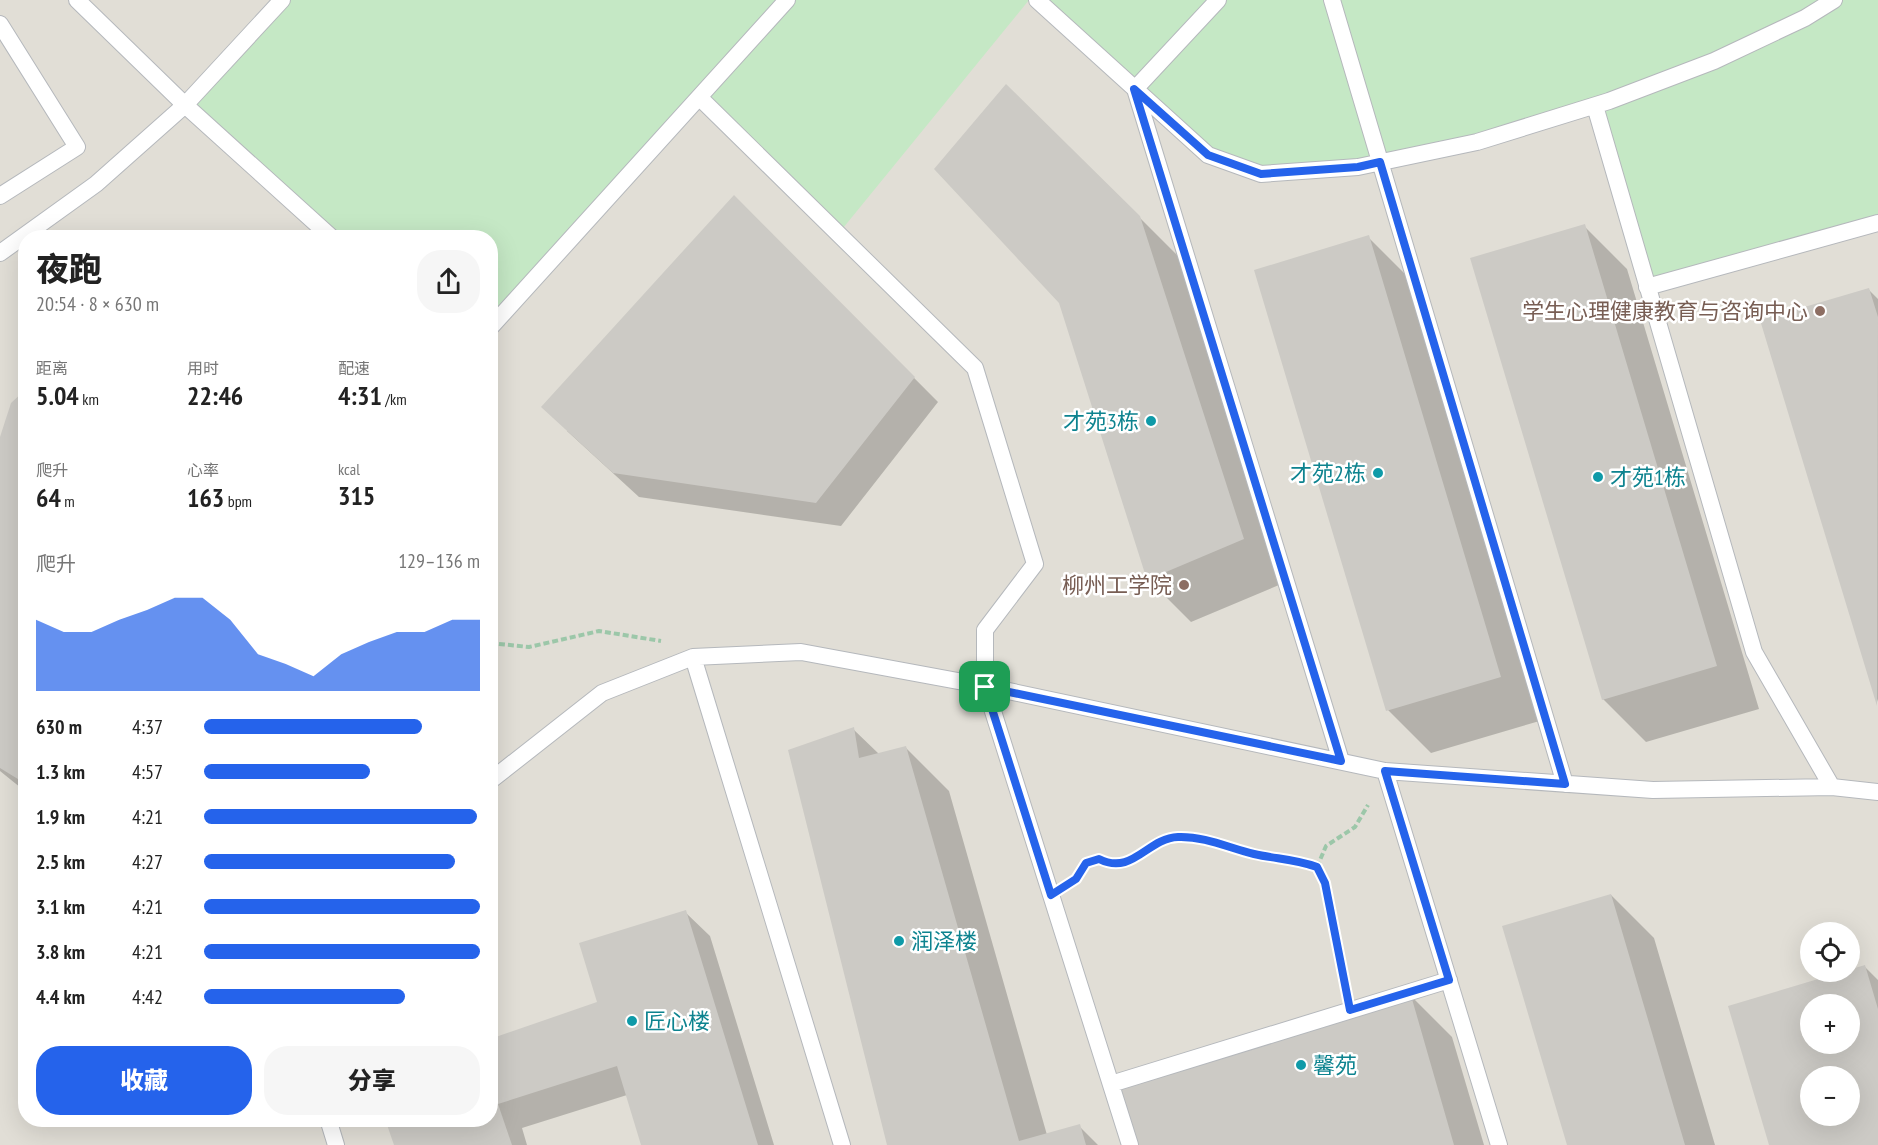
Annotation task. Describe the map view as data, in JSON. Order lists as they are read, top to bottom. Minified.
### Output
{"places":["学生心理健康教育与咨询中心","才苑3栋","才苑2栋","才苑1栋","柳州工学院","润泽楼","匠心楼","馨苑"],"page":{"heading":["夜跑","20:54 · 8 × 630 m"],"stats":[["距离","5.04 km"],["用时","22:46"],["配速","4:31 /km"],["爬升","64 m"],["心率","163 bpm"],["kcal","315"]],"chart":["爬升","129–136 m"],"list":[{"name":"630 m","note":"4:37"},{"name":"1.3 km","note":"4:57"},{"name":"1.9 km","note":"4:21"},{"name":"2.5 km","note":"4:27"},{"name":"3.1 km","note":"4:21"},{"name":"3.8 km","note":"4:21"},{"name":"4.4 km","note":"4:42"}],"map_buttons":["+","−"],"buttons":["收藏","分享"]}}
